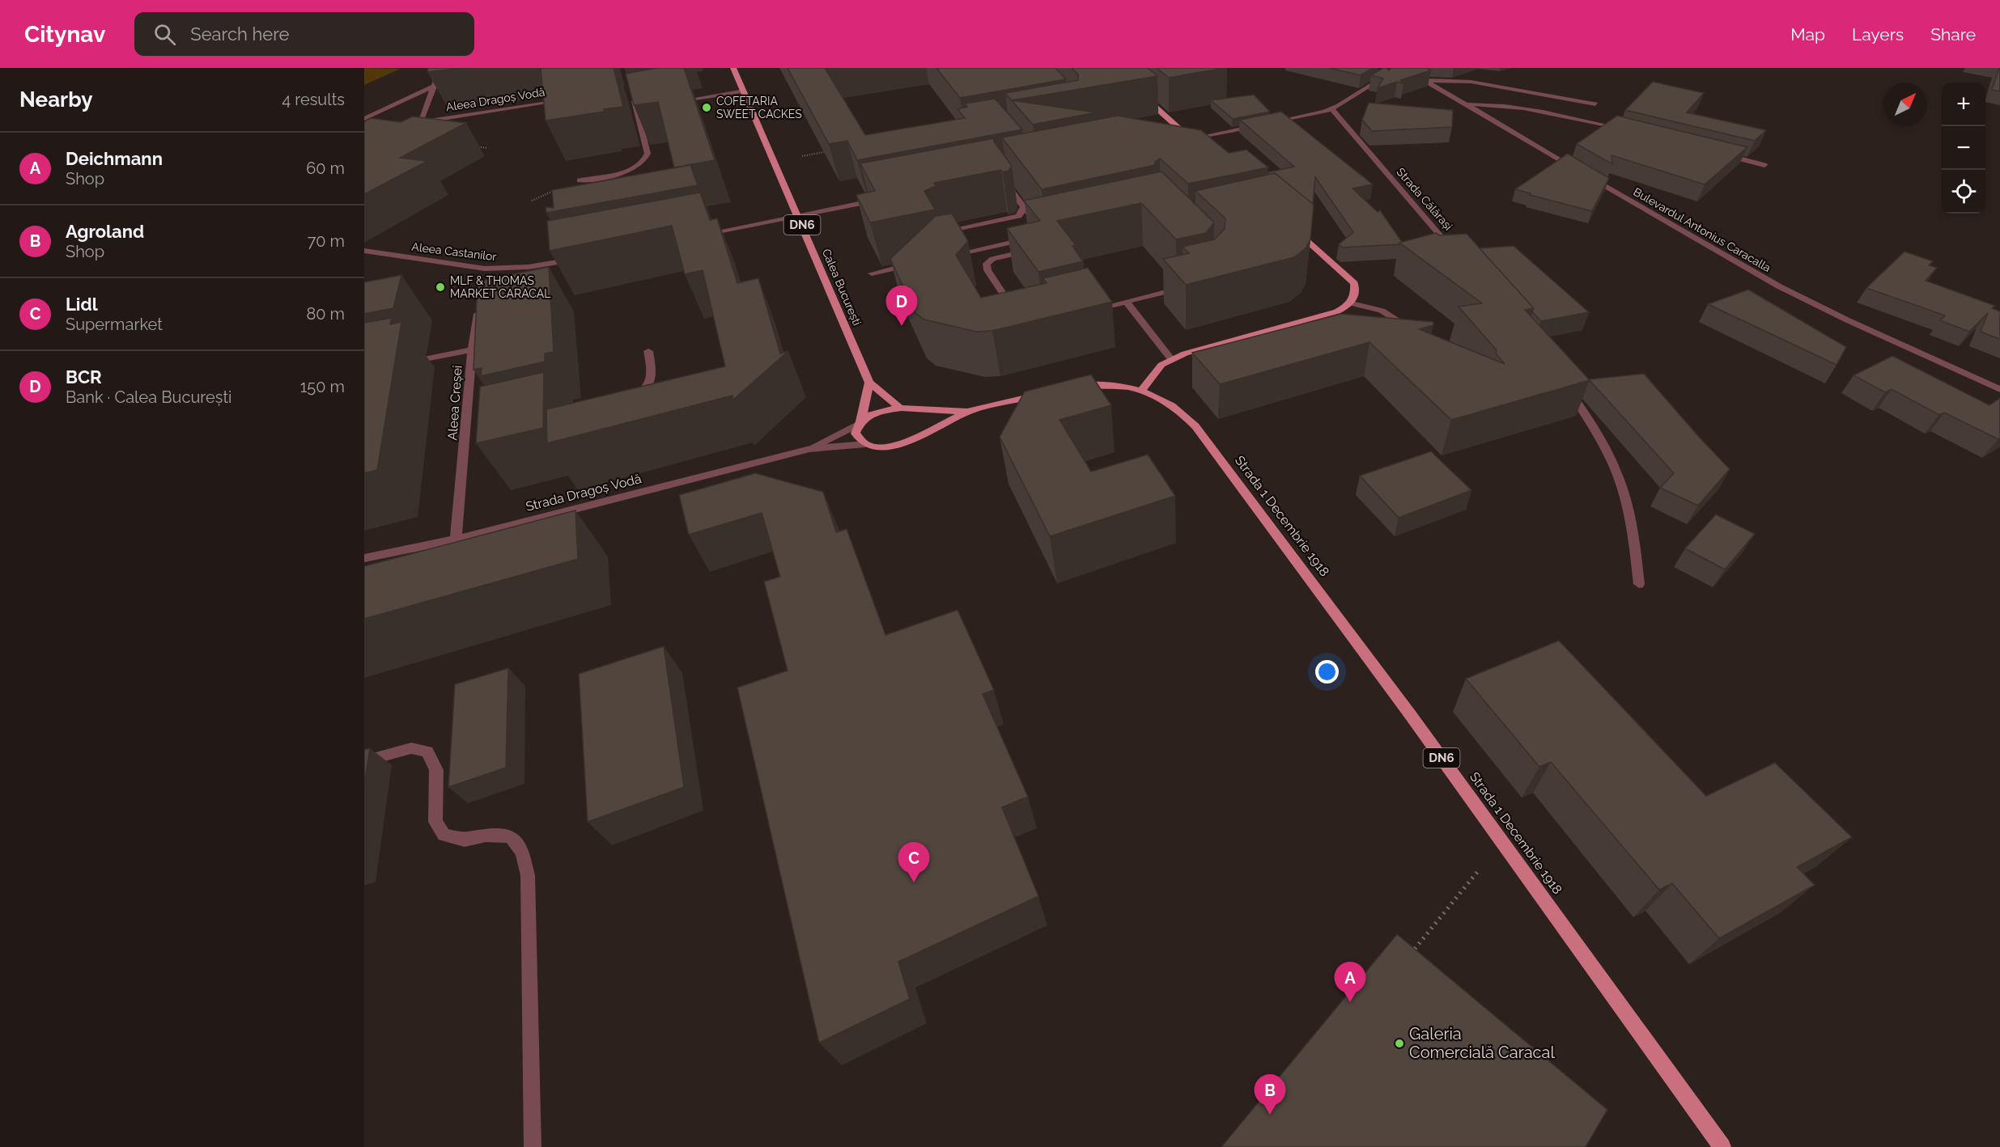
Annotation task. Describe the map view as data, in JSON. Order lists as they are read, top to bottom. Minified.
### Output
{"streets":{"main road":["DN6","Calea București","Strada 1 Decembrie 1918"],"street":["Aleea Dragoș Vodă","Strada Călărași","Bulevardul Antonius Caracalla","Aleea Castanilor","Aleea Creșei","Strada Dragoș Vodă"]},"crossings":[["DN6","Strada 1 Decembrie 1918"],["Aleea Creșei","Strada Dragoș Vodă"]],"places":["COFETARIA SWEET CACKES","MLF & THOMAS MARKET CARACAL","Galeria Comercială Caracal"],"north":"top right","page":{"header":"Citynav","search":"Search here","nav":["Map","Layers","Share"],"heading":["Nearby","4 results"],"map_buttons":["+","−"],"list":[{"mark":"A","name":"Deichmann","note":"Shop","value":"60 m"},{"mark":"B","name":"Agroland","note":"Shop","value":"70 m"},{"mark":"C","name":"Lidl","note":"Supermarket","value":"80 m"},{"mark":"D","name":"BCR","note":"Bank · Calea București","value":"150 m"}],"pins":["D","C","A","B"]}}
